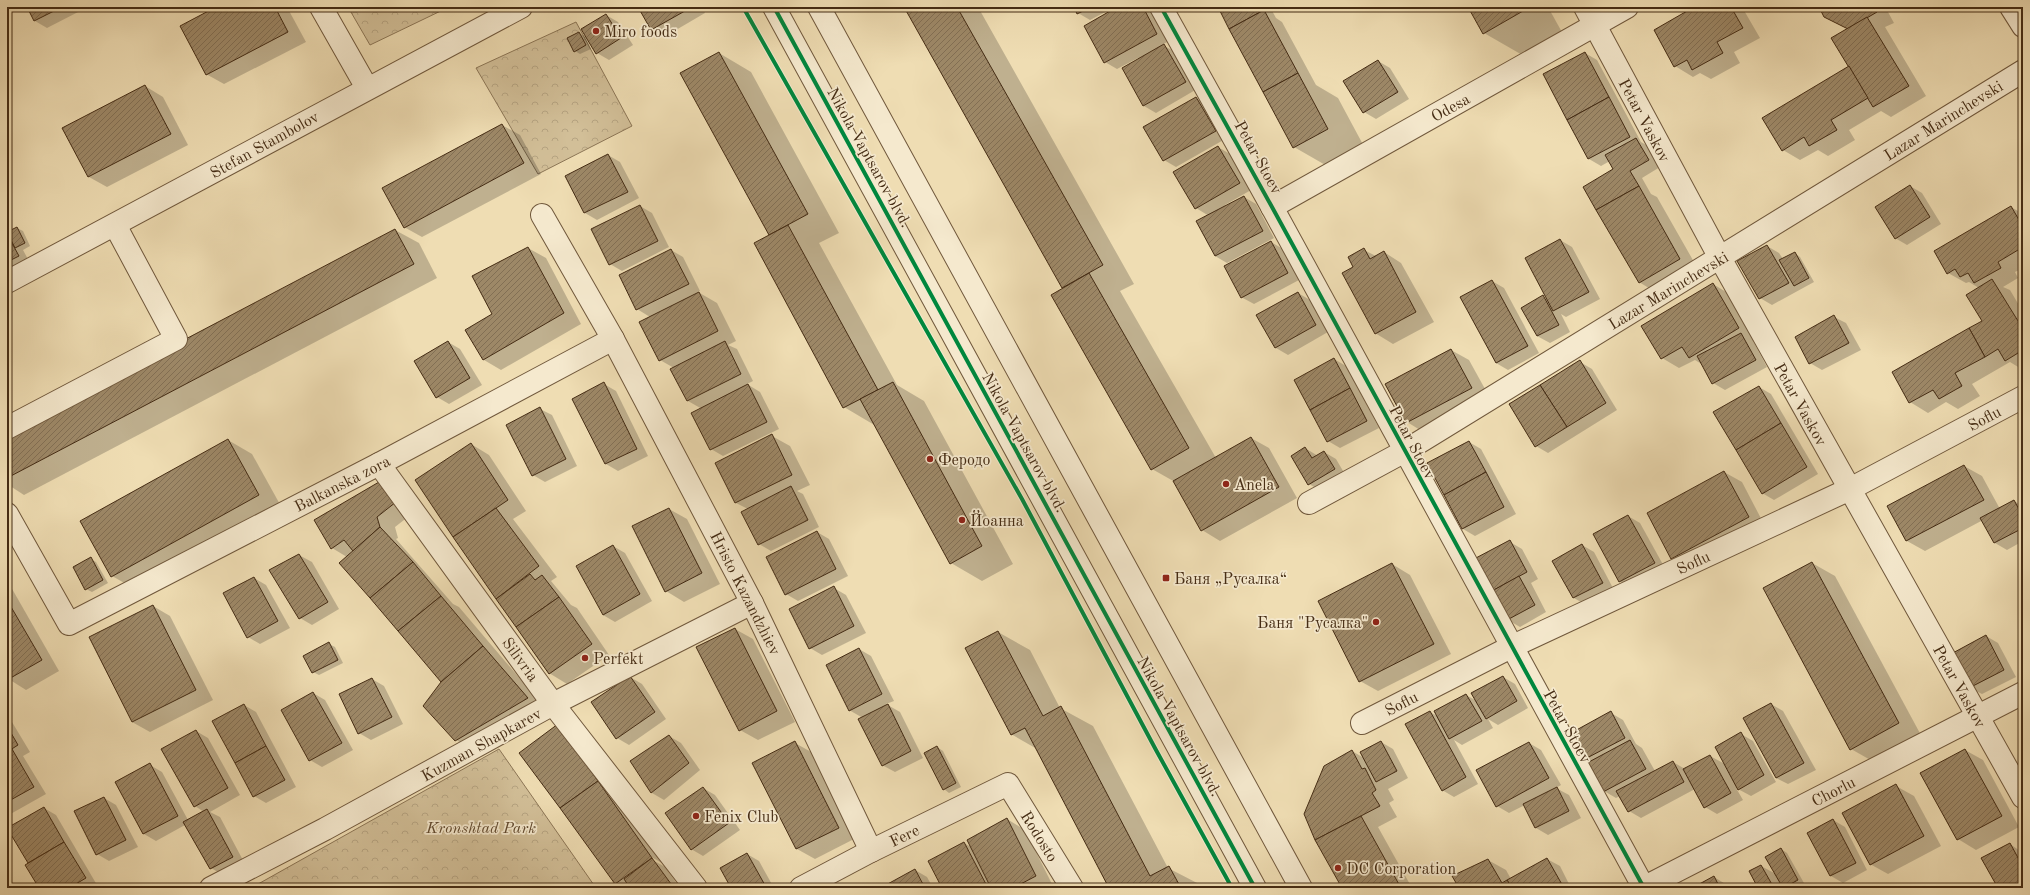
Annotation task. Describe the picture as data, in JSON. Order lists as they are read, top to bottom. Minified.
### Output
{"streets":{"street":["Odesa","Petar Vaskov","Lazar Marinchevski","Stefan Stambolov","Nikola Vaptsarov blvd.","Petar Stoev","Soflu","Balkanska zora","Hristo Kazandzhiev","Silivria","Kuzman Shapkarev","Chorlu","Fere","Rodosto"]},"crossings":[["Odesa","Petar Vaskov"],["Odesa","Petar Stoev"],["Petar Vaskov","Lazar Marinchevski"],["Petar Vaskov","Soflu"],["Petar Vaskov","Chorlu"],["Lazar Marinchevski","Petar Stoev"],["Petar Stoev","Soflu"],["Petar Stoev","Chorlu"],["Balkanska zora","Hristo Kazandzhiev"],["Balkanska zora","Silivria"],["Hristo Kazandzhiev","Kuzman Shapkarev"],["Hristo Kazandzhiev","Fere"],["Silivria","Kuzman Shapkarev"],["Fere","Rodosto"]],"parks":["Kronshtad Park"],"places":{"other":["Miro foods","Феродо","Anela","Йоанна","Баня \"Русалка\"","Perfekt","Fenix Club","DC Corporation"],"transit":["Баня „Русалка“"]}}
